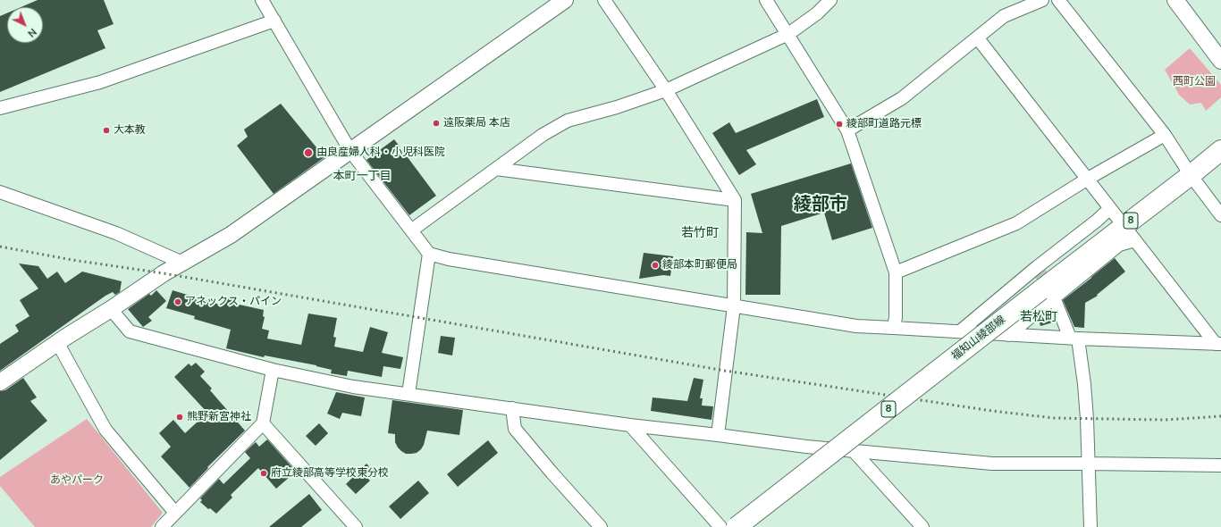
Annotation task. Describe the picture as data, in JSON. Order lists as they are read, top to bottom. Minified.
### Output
{"streets":{"main road":["8","福知山綾部線"]},"districts":["本町一丁目","綾部市","若竹町","若松町"],"parks":["西町公園","あやパーク"],"places":["遠阪薬局 本店","綾部町道路元標","大本教","由良産婦人科・小児科医院","綾部本町郵便局","アネックス・パイン","熊野新宮神社","府立綾部高等学校東分校"],"north":"bottom right"}
